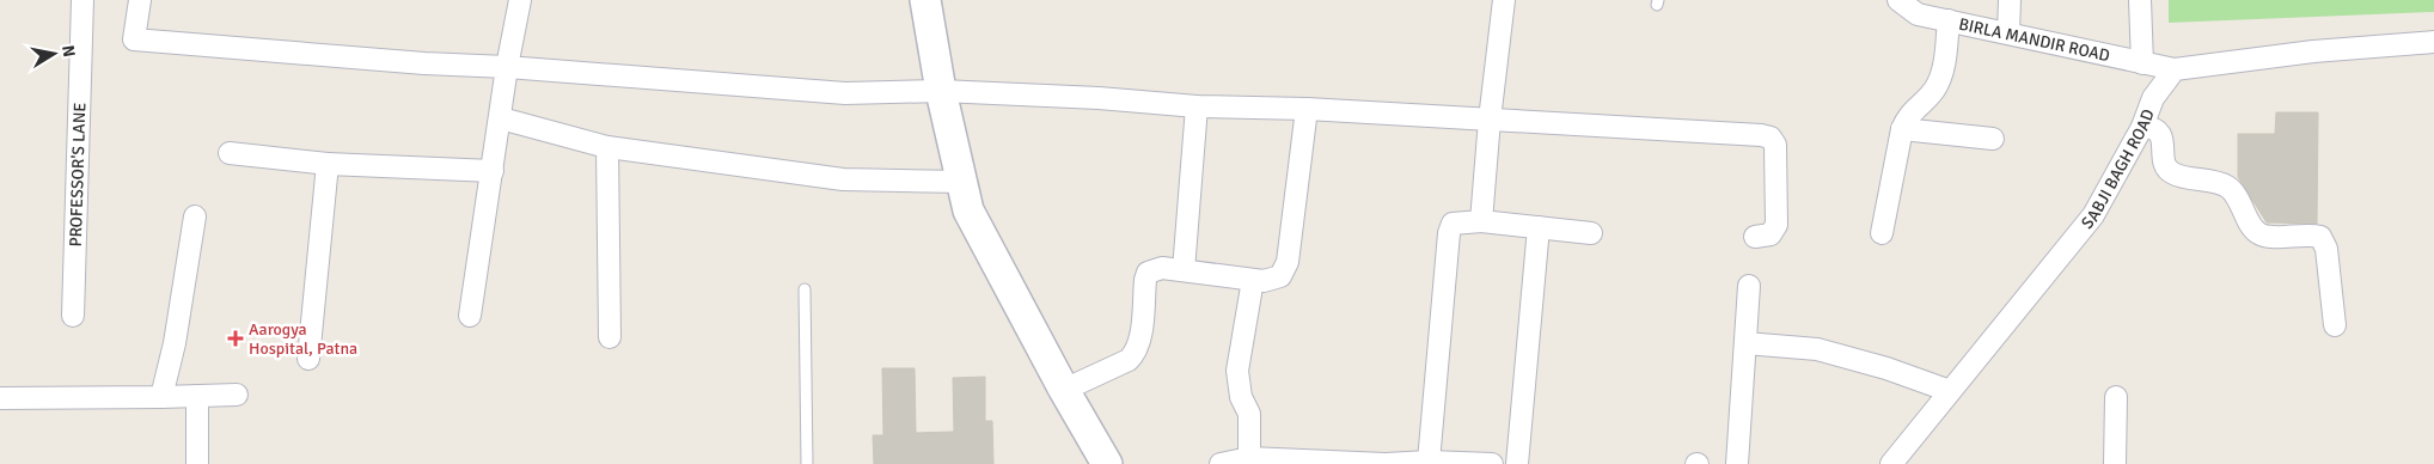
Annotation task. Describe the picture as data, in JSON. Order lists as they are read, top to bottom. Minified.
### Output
{"streets":{"street":["BIRLA MANDIR ROAD","SABJI BAGH ROAD","PROFESSOR'S LANE"]},"crossings":[["BIRLA MANDIR ROAD","SABJI BAGH ROAD"]],"places":{"health":["Aarogya Hospital, Patna"]},"north":"right"}
